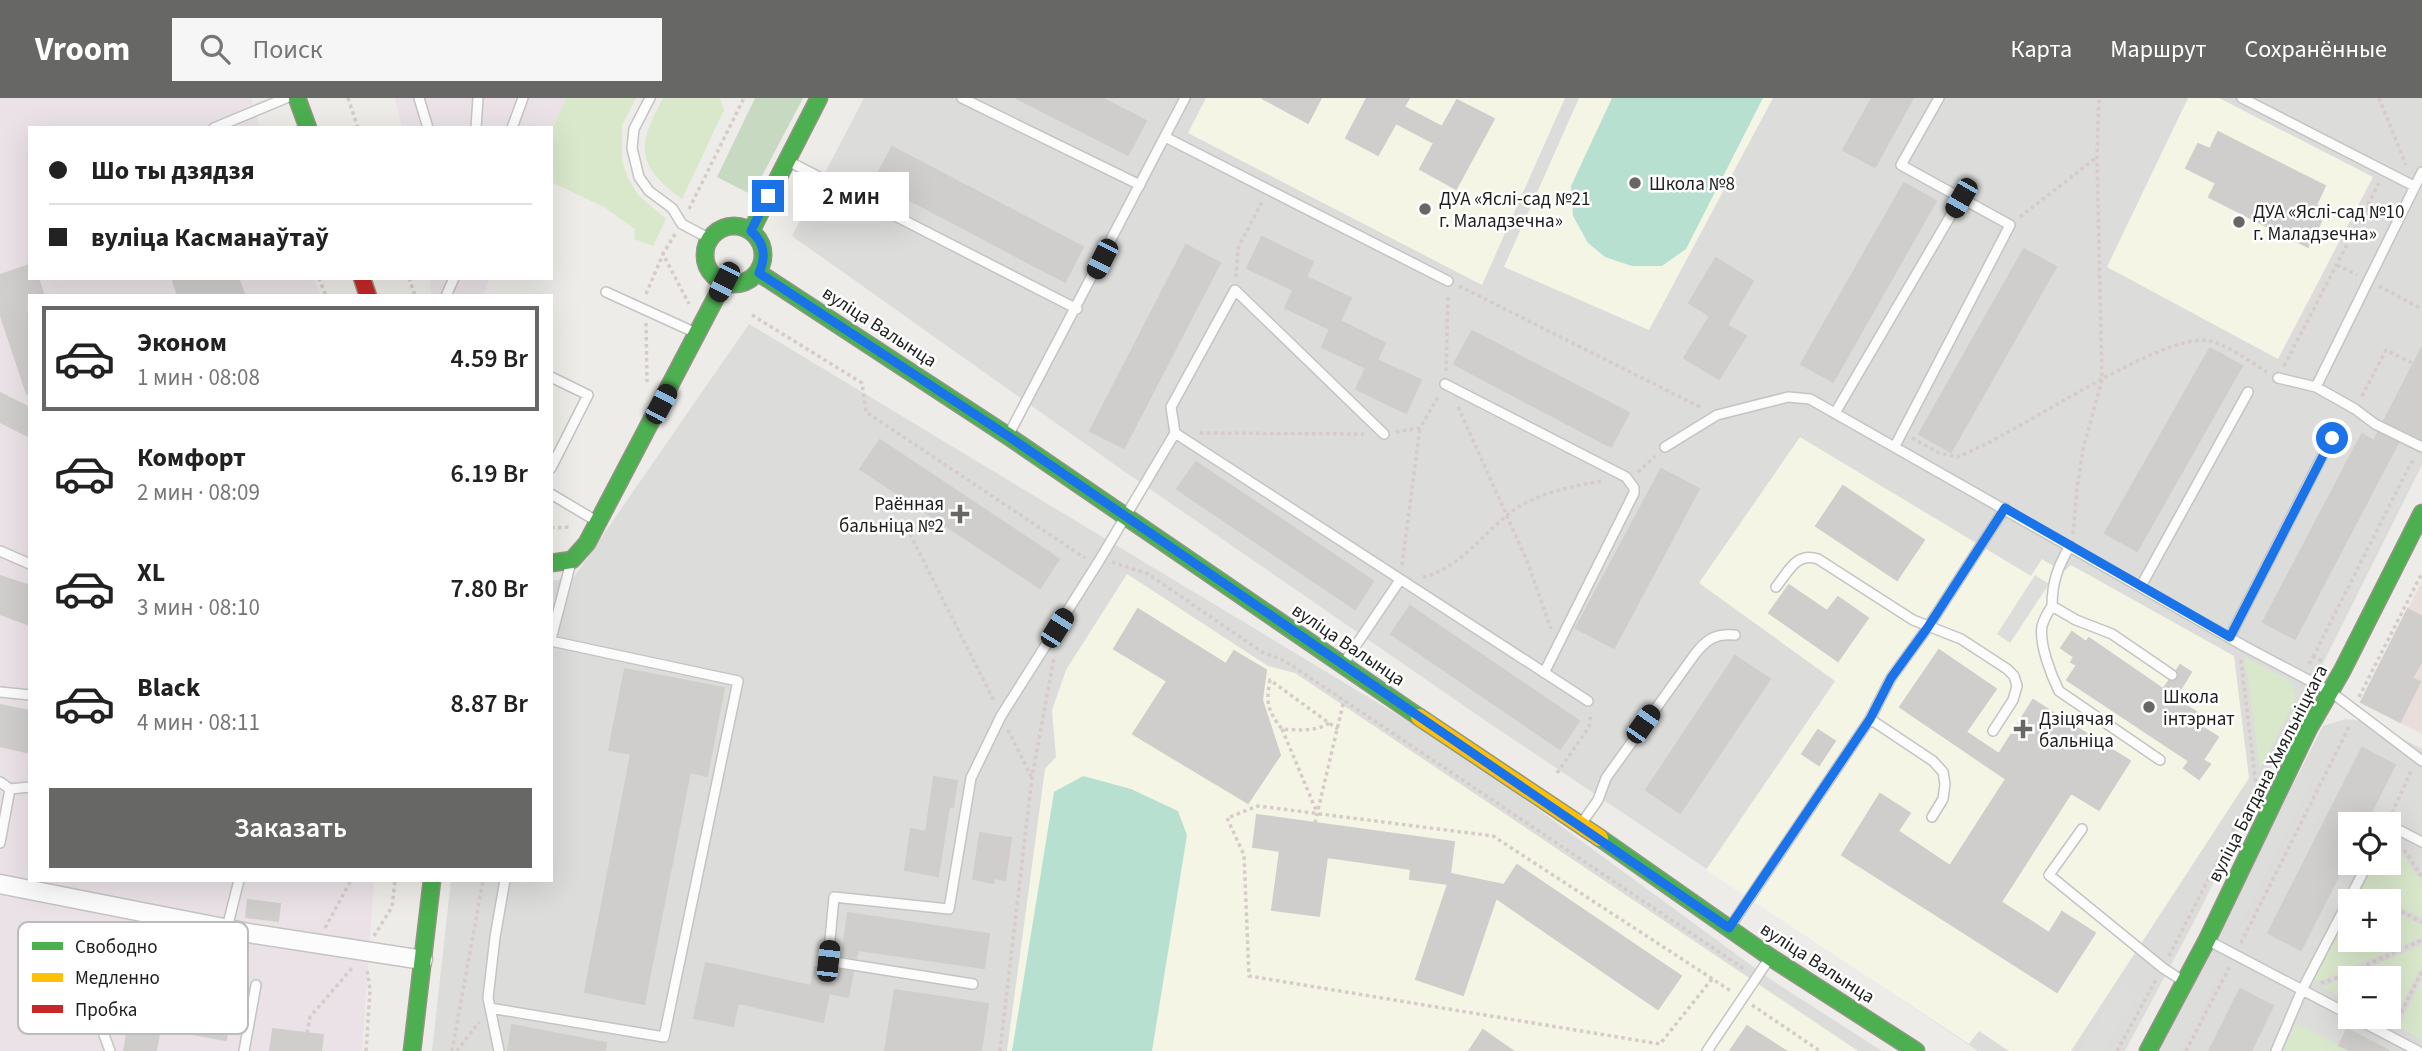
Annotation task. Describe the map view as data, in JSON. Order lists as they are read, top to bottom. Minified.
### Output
{"streets":{"street":["вуліца Валынца","вуліца Багдана Хмяльніцкага"]},"places":{"other":["Школа №8","ДУА «Яслі-сад №21 г. Маладзечна»","ДУА «Яслі-сад №10 г. Маладзечна»","Школа інтэрнат"],"health":["Раённая бальніца №2","Дзіцячая бальніца"]},"legend":["Свободно","Медленно","Пробка"],"page":{"header":"Vroom","search":"Поиск","nav":["Карта","Маршрут","Сохранённые"],"banner":["Шо ты дзядзя","вуліца Касманаўтаў"],"bubble":"2 мин","list":[{"name":"Эконом","note":"1 мин · 08:08","value":"4.59 Br"},{"name":"Комфорт","note":"2 мин · 08:09","value":"6.19 Br"},{"name":"XL","note":"3 мин · 08:10","value":"7.80 Br"},{"name":"Black","note":"4 мин · 08:11","value":"8.87 Br"}],"buttons":"Заказать","map_buttons":["+","−"]}}
